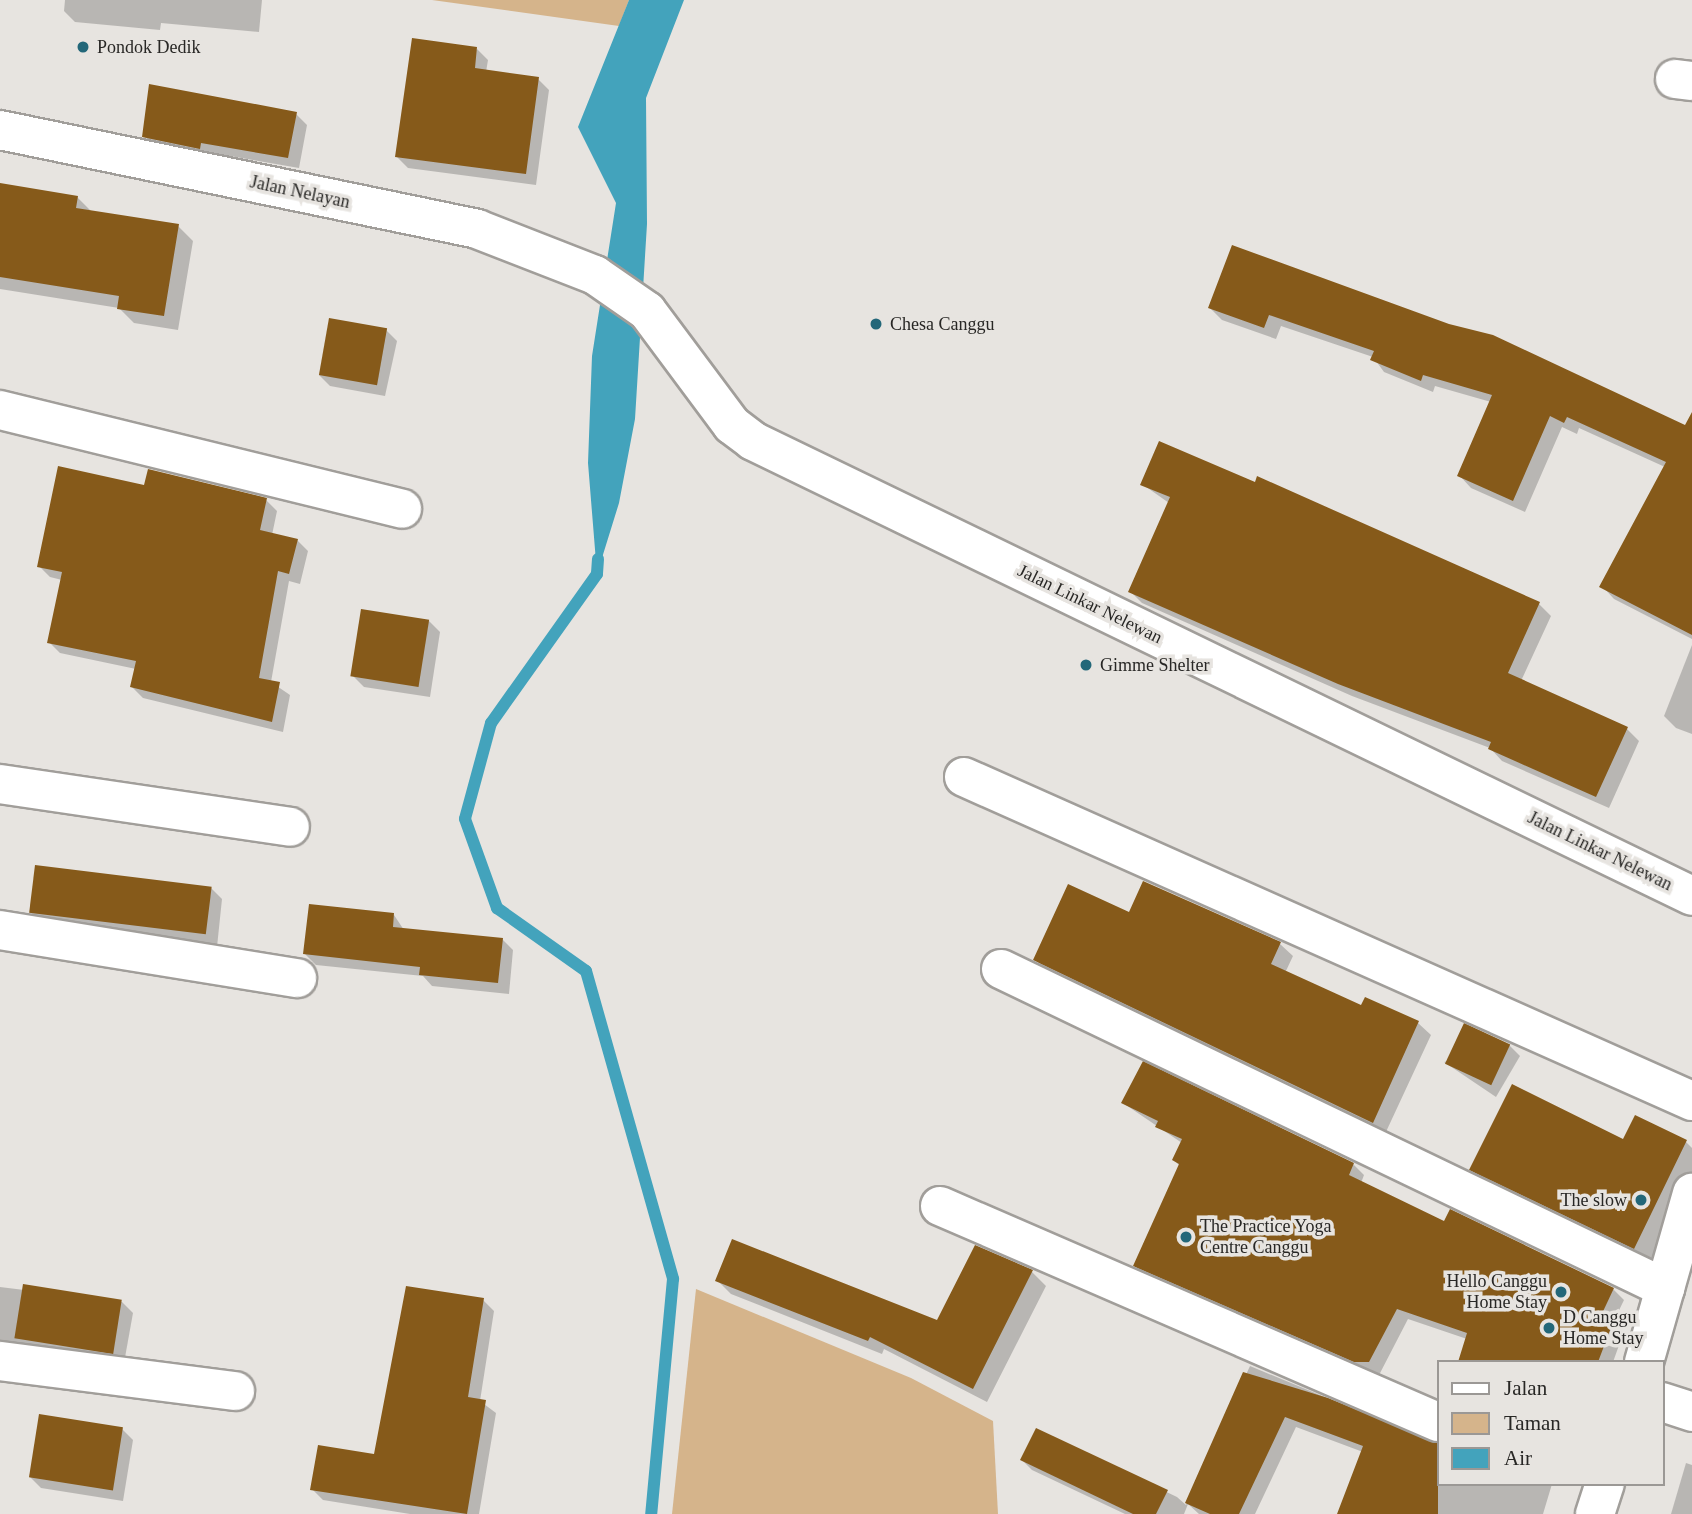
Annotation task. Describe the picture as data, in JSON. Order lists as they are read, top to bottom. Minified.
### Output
{"streets":{"street":["Jalan Nelayan","Jalan Linkar Nelewan"]},"crossings":[["Jalan Nelayan","Jalan Linkar Nelewan"]],"places":["Pondok Dedik","Chesa Canggu","Gimme Shelter","The slow","The Practice Yoga Centre Canggu","Hello Canggu Home Stay","D Canggu Home Stay"],"legend":["Jalan","Taman","Air"]}
